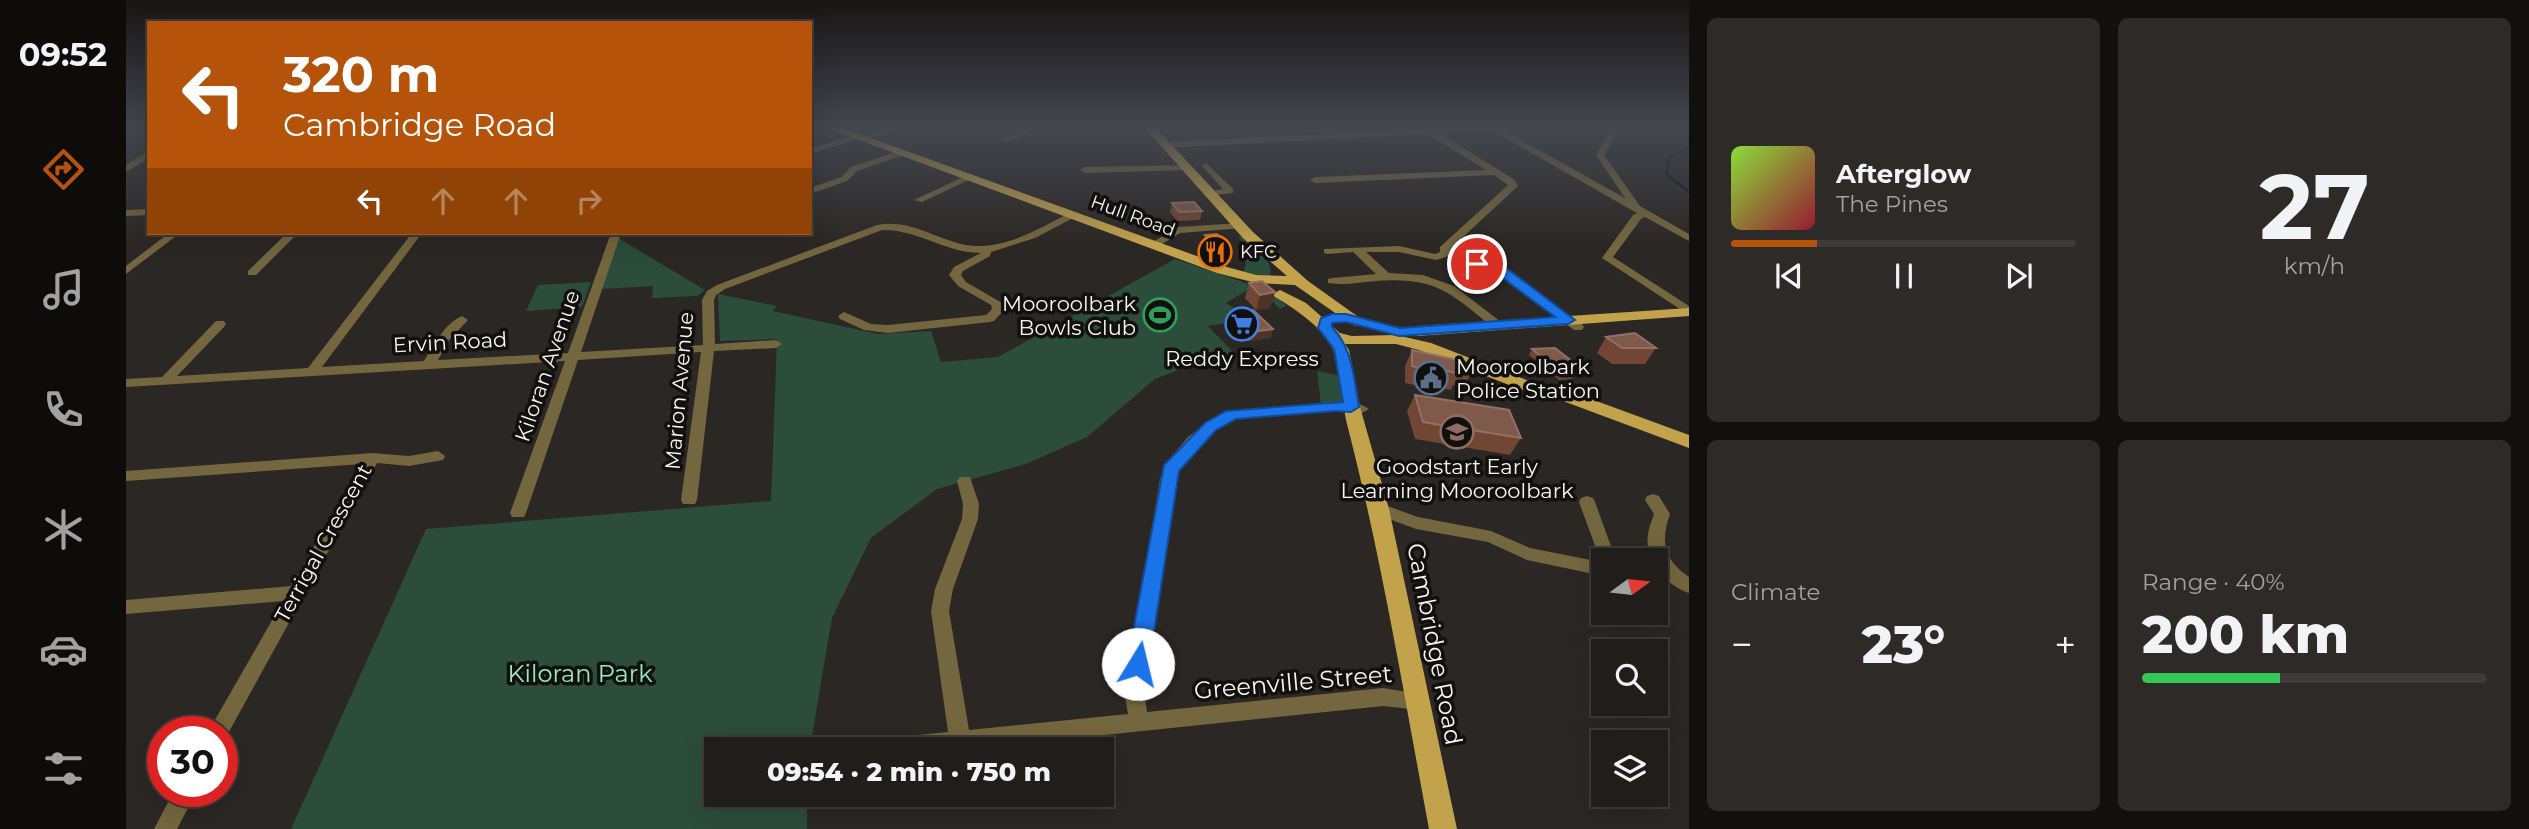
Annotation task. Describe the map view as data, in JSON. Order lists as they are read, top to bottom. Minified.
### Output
{"streets":{"main road":["Hull Road","Cambridge Road"],"street":["Ervin Road","Kiloran Avenue","Marion Avenue","Terrigal Crescent","Greenville Street"]},"crossings":[["Hull Road","Marion Avenue"],["Hull Road","Cambridge Road"],["Ervin Road","Kiloran Avenue"],["Ervin Road","Marion Avenue"],["Cambridge Road","Greenville Street"]],"parks":["Kiloran Park"],"places":{"restaurant":["KFC"],"sports":["Mooroolbark Bowls Club"],"supermarket":["Reddy Express"],"public building":["Mooroolbark Police Station"],"school or university":["Goodstart Early Learning Mooroolbark"]},"north":"right","page":{"tabs":"09:52","tile":[["27","km/h"],"Climate",["Range · 40%","200 km"]],"turn":["320 m","Cambridge Road"],"song":["Afterglow","The Pines"],"heat":["−","23°","+"],"limit":"30","trip":"09:54 · 2 min · 750 m"}}
